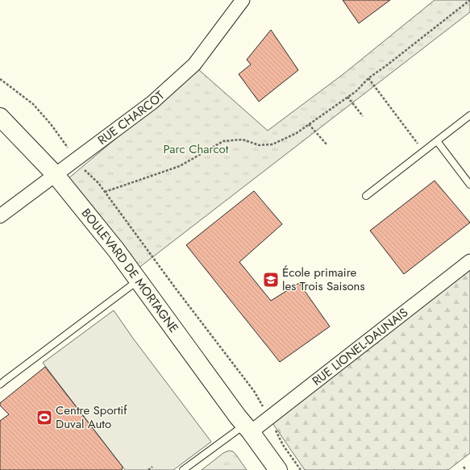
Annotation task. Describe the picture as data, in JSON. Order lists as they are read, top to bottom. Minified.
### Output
{"streets":{"street":["RUE CHARCOT","BOULEVARD DE MORTAGNE","RUE LIONEL-DAUNAIS"]},"crossings":[["RUE CHARCOT","BOULEVARD DE MORTAGNE"],["BOULEVARD DE MORTAGNE","RUE LIONEL-DAUNAIS"]],"parks":["Parc Charcot"],"places":{"school or university":["École primaire les Trois Saisons"],"sports":["Centre Sportif Duval Auto"]}}
